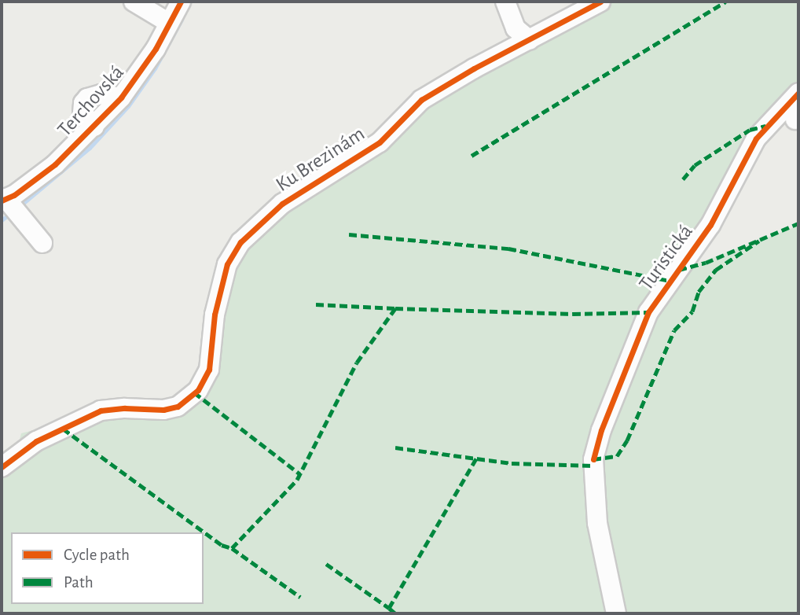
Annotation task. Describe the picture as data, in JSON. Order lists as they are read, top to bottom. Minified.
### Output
{"streets":{"street":["Terchovská","Ku Brezinám","Turistická"]},"legend":["Cycle path","Path"]}
